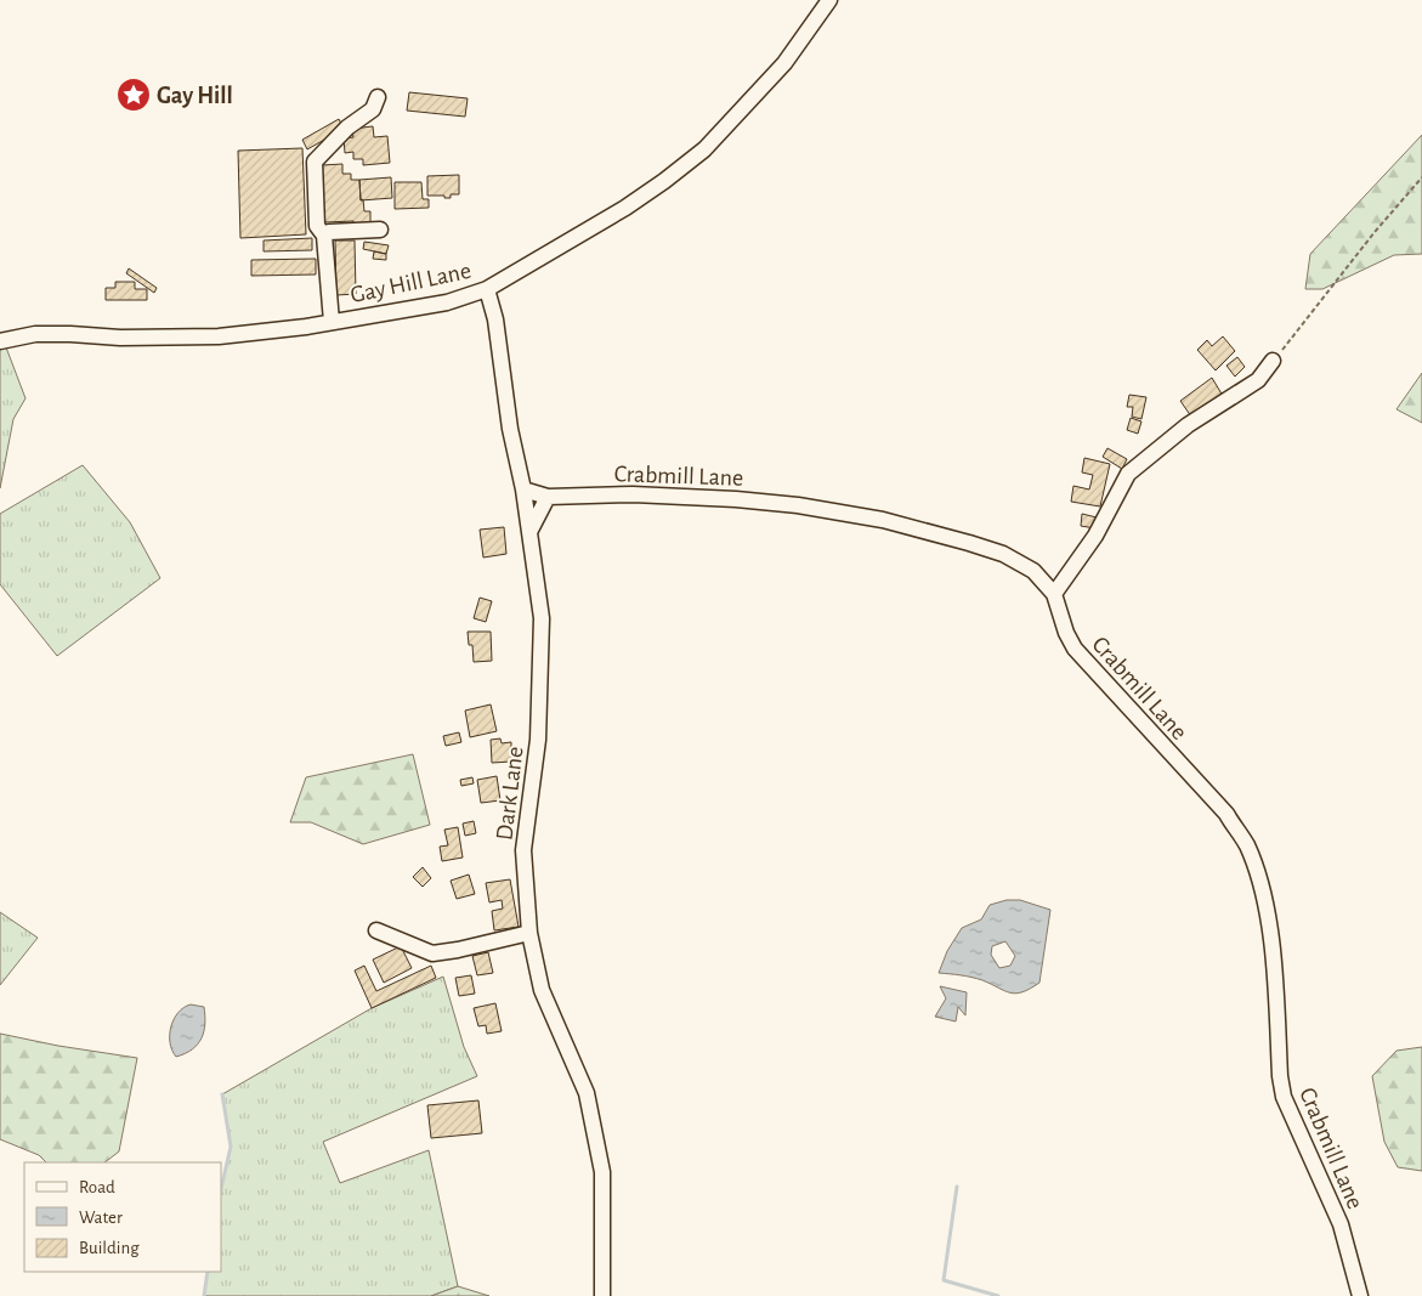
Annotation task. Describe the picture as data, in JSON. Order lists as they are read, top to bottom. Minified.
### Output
{"streets":{"street":["Gay Hill Lane","Crabmill Lane","Dark Lane"]},"crossings":[["Gay Hill Lane","Dark Lane"],["Crabmill Lane","Dark Lane"]],"places":{"place":["Gay Hill"]},"legend":["Road","Water","Building"]}
